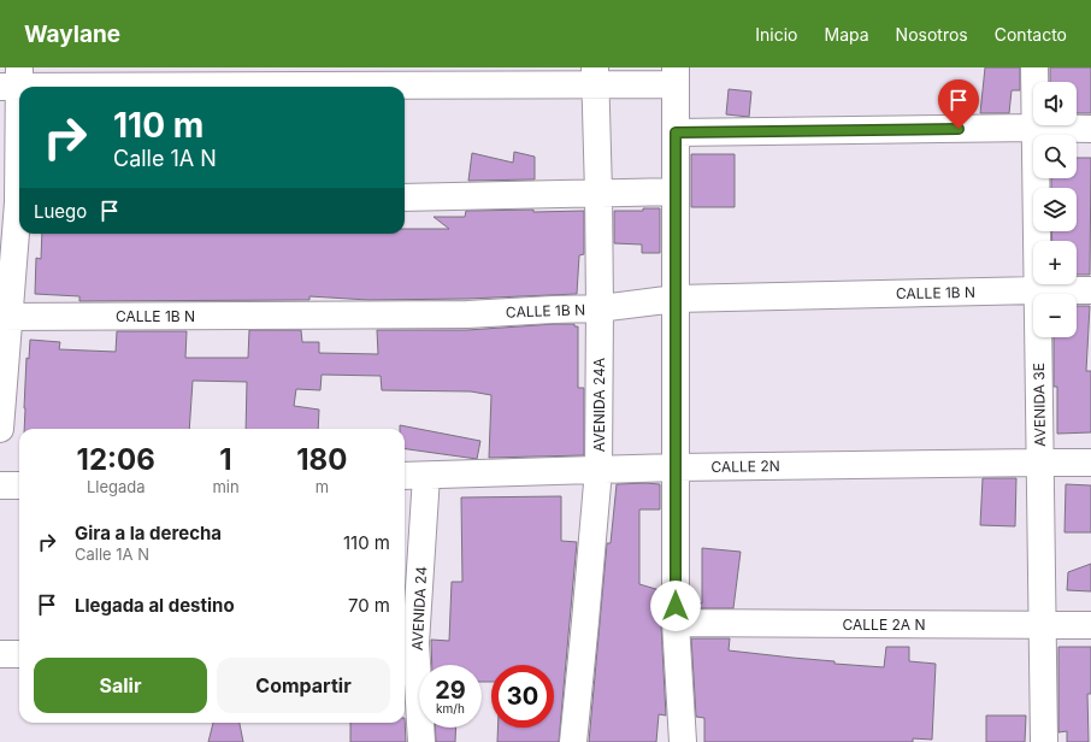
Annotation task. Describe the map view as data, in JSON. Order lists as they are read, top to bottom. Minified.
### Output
{"streets":{"street":["CALLE 1B N","AVENIDA 24A","AVENIDA 3E","CALLE 2N","AVENIDA 24","CALLE 2A N"]},"crossings":[["CALLE 1B N","AVENIDA 24A"],["CALLE 1B N","AVENIDA 3E"],["AVENIDA 24A","CALLE 2N"],["AVENIDA 3E","CALLE 2N"],["AVENIDA 3E","CALLE 2A N"],["CALLE 2N","AVENIDA 24"]],"page":{"header":"Waylane","nav":["Inicio","Mapa","Nosotros","Contacto"],"map_buttons":["+","−"],"turn":["110 m","Calle 1A N"],"then":"Luego","eta":["12:06","Llegada","1","min","180","m"],"list":[{"name":"Gira a la derecha","note":"Calle 1A N","value":"110 m"},{"name":"Llegada al destino","value":"70 m"}],"buttons":["Salir","Compartir"],"speed":"29 km/h","limit":"30"}}
